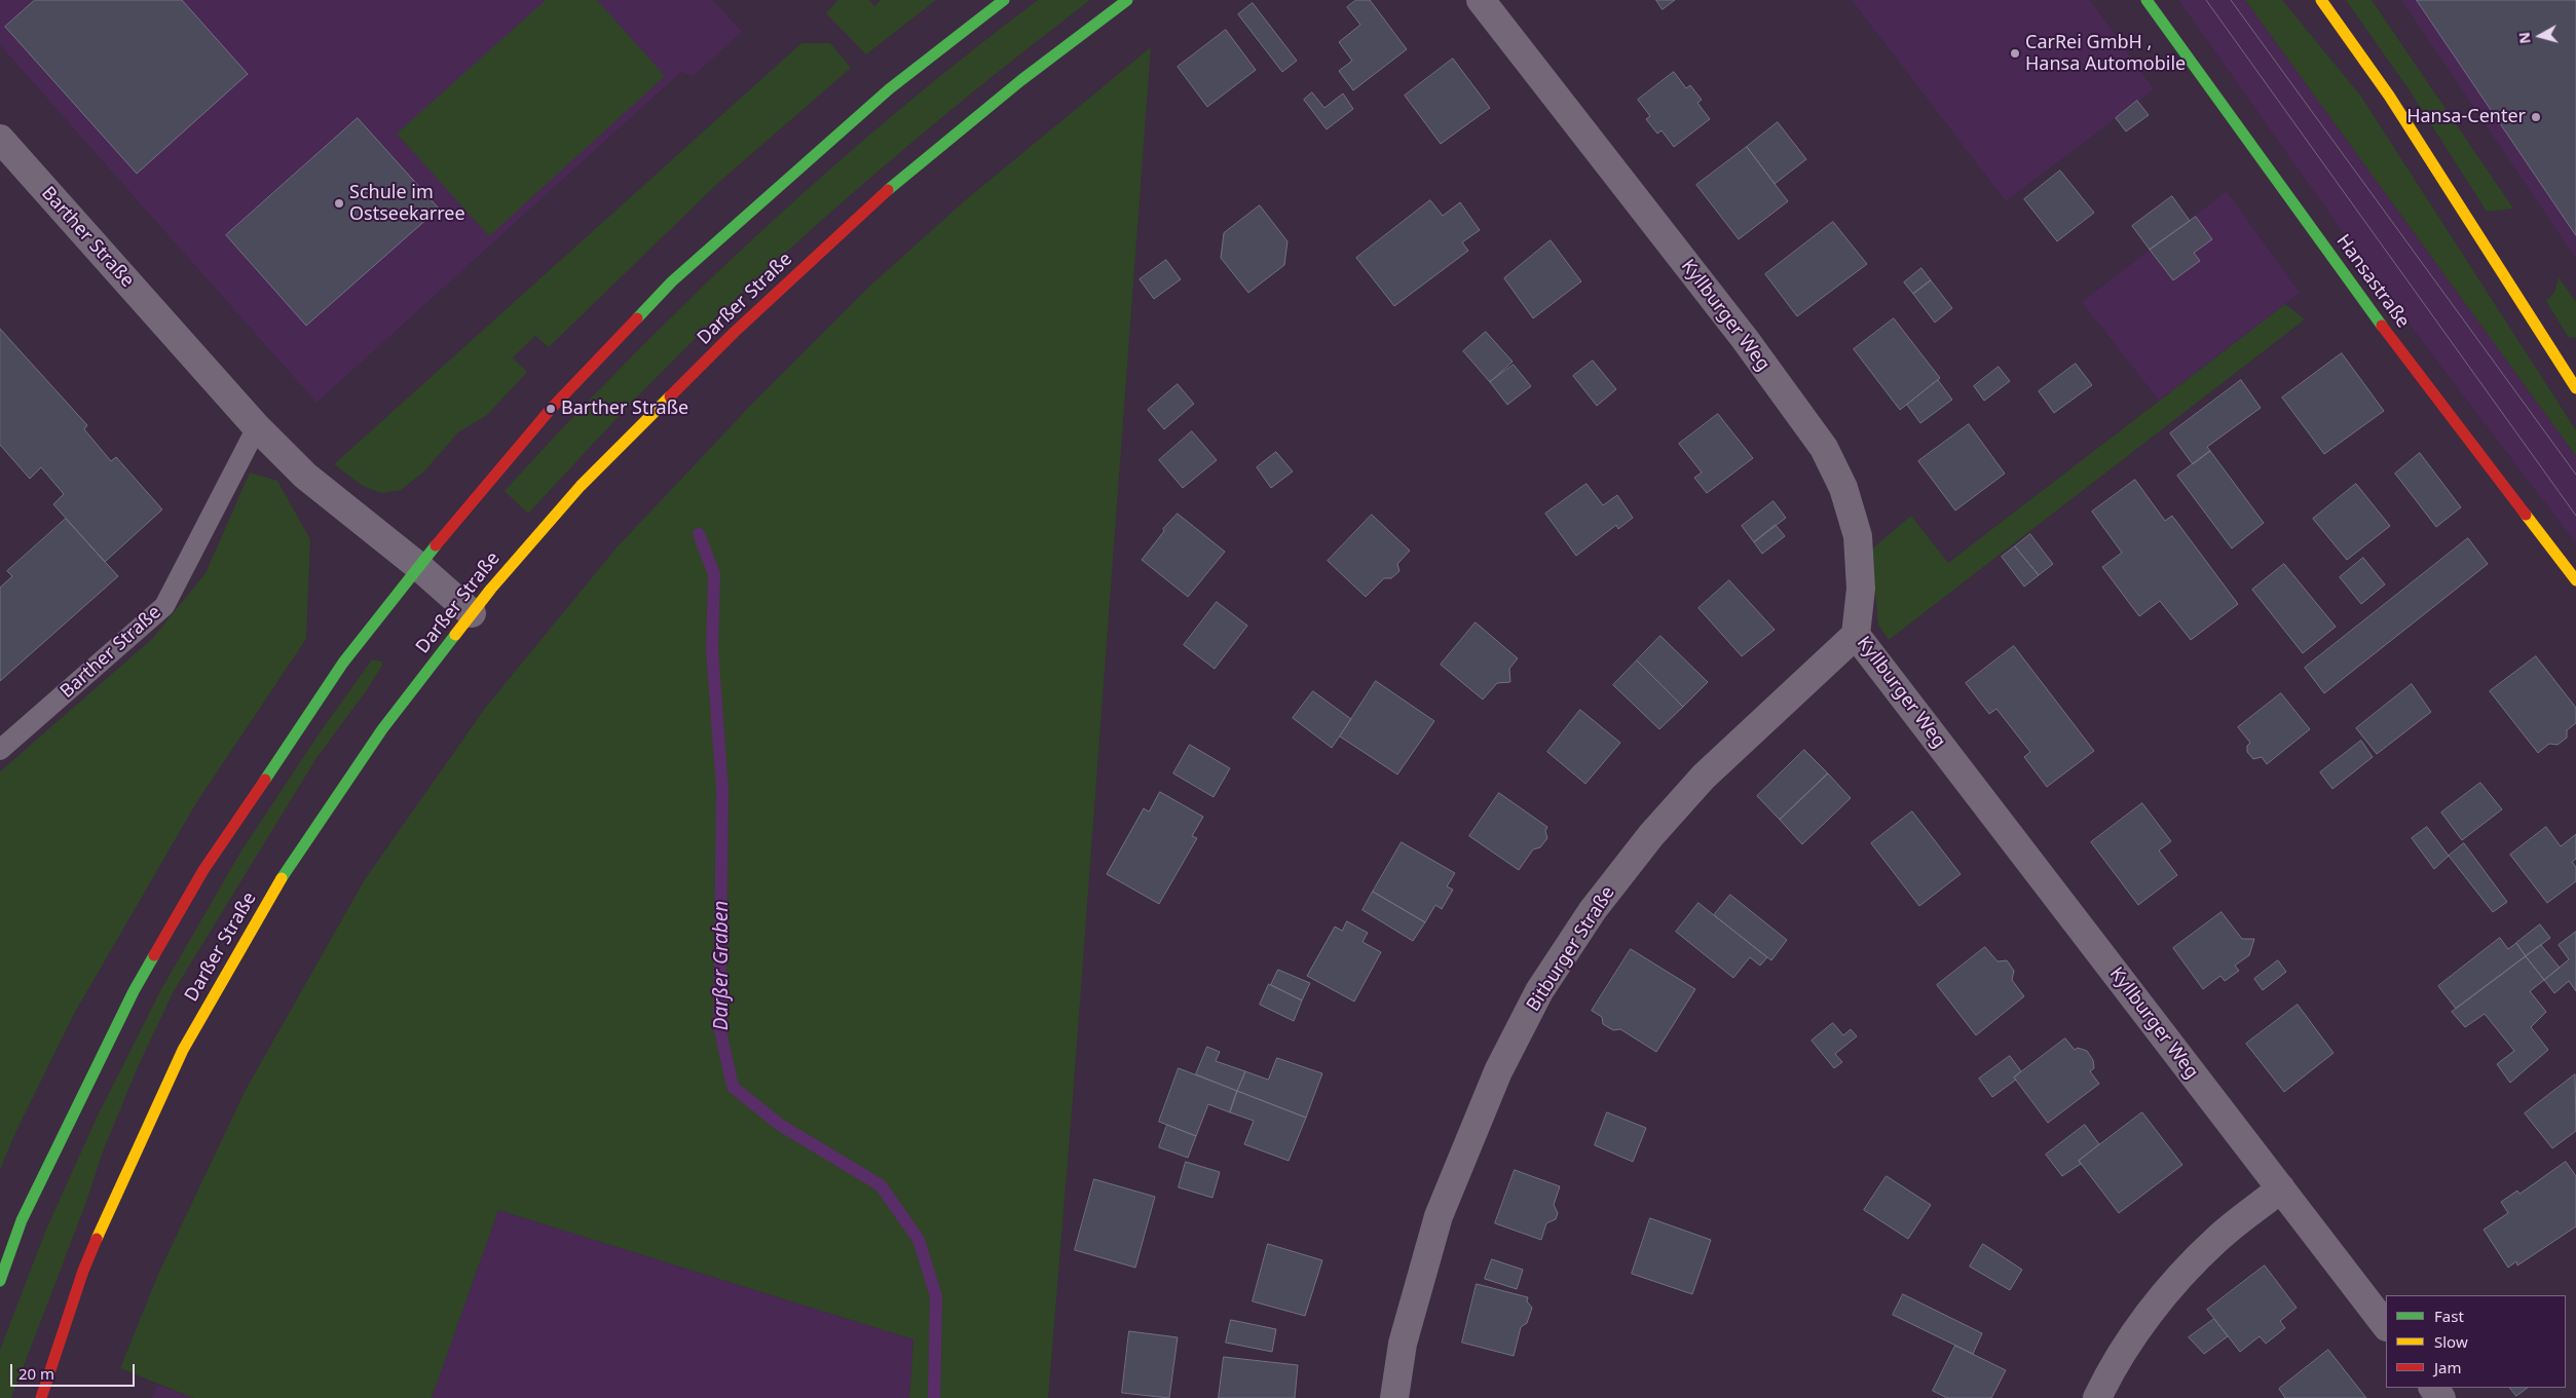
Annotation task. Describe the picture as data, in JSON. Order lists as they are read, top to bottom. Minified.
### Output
{"streets":{"main road":["Hansastraße","Darßer Straße"],"street":["Barther Straße","Kyllburger Weg","Bitburger Straße"]},"crossings":[["Barther Straße","Darßer Straße"],["Kyllburger Weg","Bitburger Straße"]],"water":["Darßer Graben"],"places":["CarRei GmbH , Hansa Automobile","Hansa-Center","Schule im Ostseekarree","Barther Straße"],"legend":["Fast","Slow","Jam"],"scale_bar":"20 m","north":"left"}
